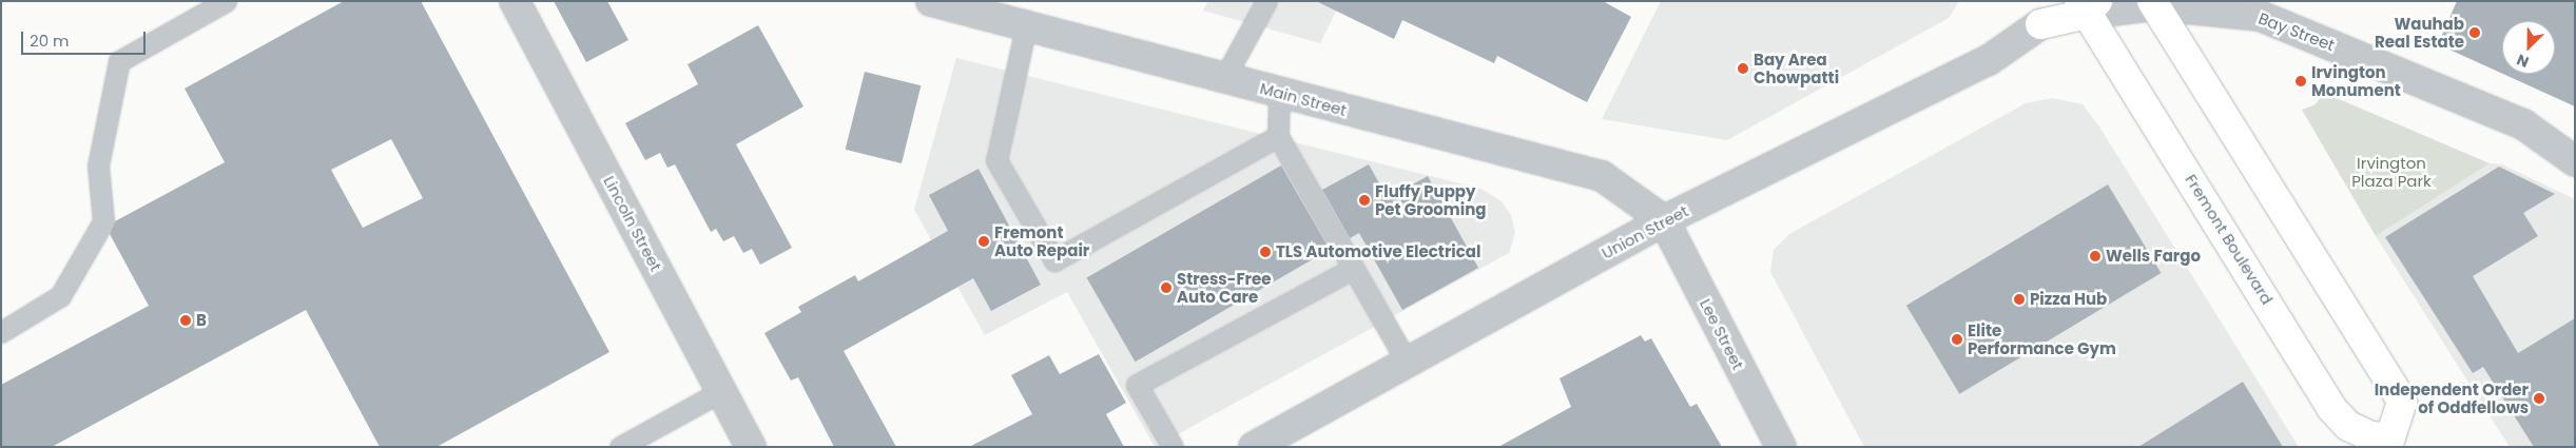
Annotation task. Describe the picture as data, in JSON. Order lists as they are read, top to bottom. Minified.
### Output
{"streets":{"main road":["Fremont Boulevard"],"street":["Bay Street","Main Street","Lincoln Street","Union Street","Lee Street"]},"crossings":[["Bay Street","Fremont Boulevard"],["Main Street","Union Street"],["Main Street","Lee Street"],["Union Street","Lee Street"]],"parks":["Irvington Plaza Park"],"places":["Wauhab Real Estate","Bay Area Chowpatti","Irvington Monument","Fluffy Puppy Pet Grooming","Fremont Auto Repair","TLS Automotive Electrical","Wells Fargo","Stress-Free Auto Care","Pizza Hub","B","Elite Performance Gym","Independent Order of Oddfellows"],"scale_bar":"20 m","north":"bottom left"}
